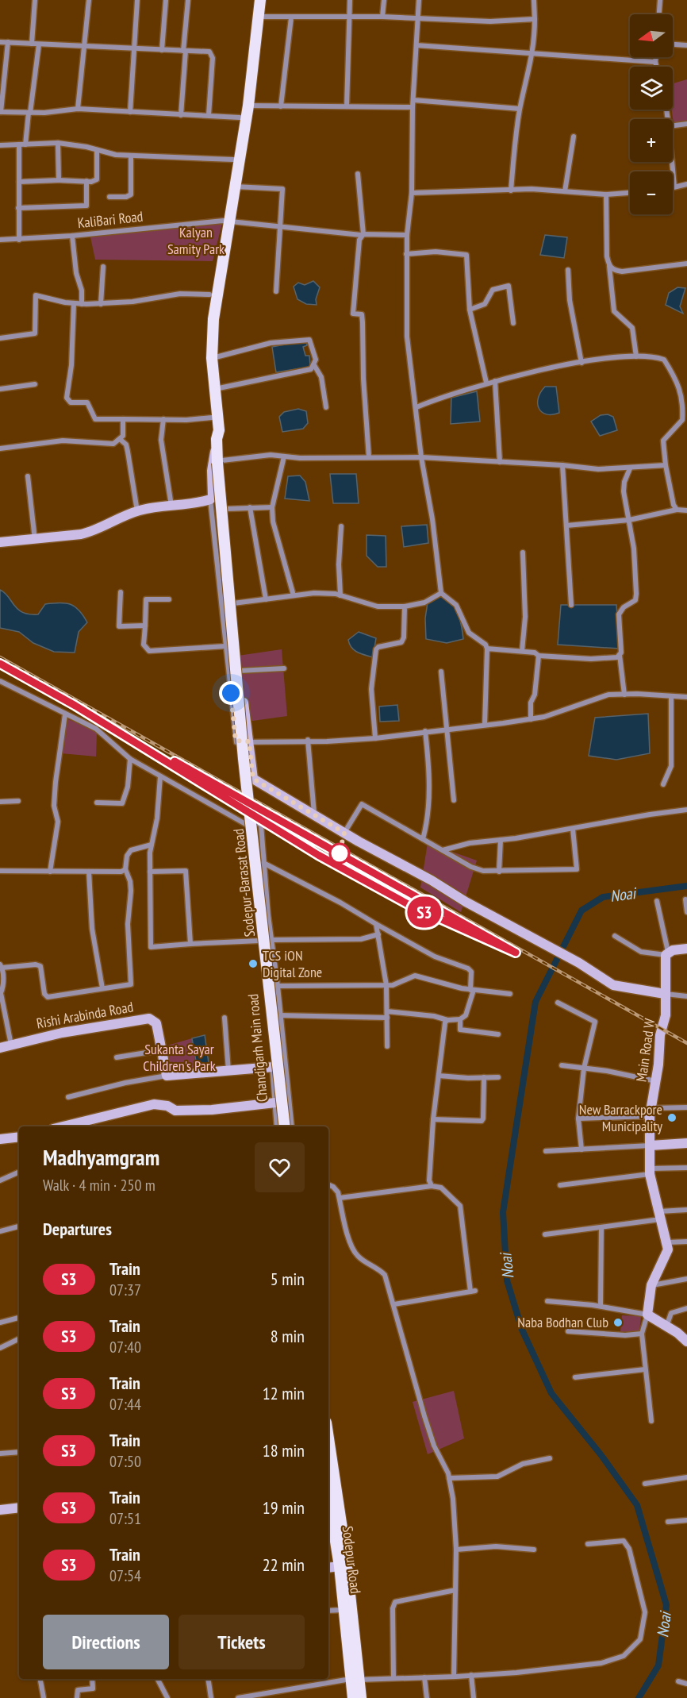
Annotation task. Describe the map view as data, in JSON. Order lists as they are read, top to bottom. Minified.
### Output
{"streets":{"main road":["Sodepur-Barasat Road","Sodepur Road"],"street":["KaliBari Road","Rishi Arabinda Road","Chandigarh Main road","Main Road W"]},"water":["Noai"],"parks":["Kalyan Samity Park","Sukanta Sayar Children's Park"],"places":["TCS iON Digital Zone","New Barrackpore Municipality","Naba Bodhan Club"],"north":"left","page":{"on_map":"S3","map_buttons":["+","−"],"heading":[["Madhyamgram","Walk · 4 min · 250 m"],"Departures"],"list":[{"mark":"S3","name":"Train","note":"07:37","value":"5 min"},{"mark":"S3","name":"Train","note":"07:40","value":"8 min"},{"mark":"S3","name":"Train","note":"07:44","value":"12 min"},{"mark":"S3","name":"Train","note":"07:50","value":"18 min"},{"mark":"S3","name":"Train","note":"07:51","value":"19 min"},{"mark":"S3","name":"Train","note":"07:54","value":"22 min"}],"buttons":["Directions","Tickets"]}}
